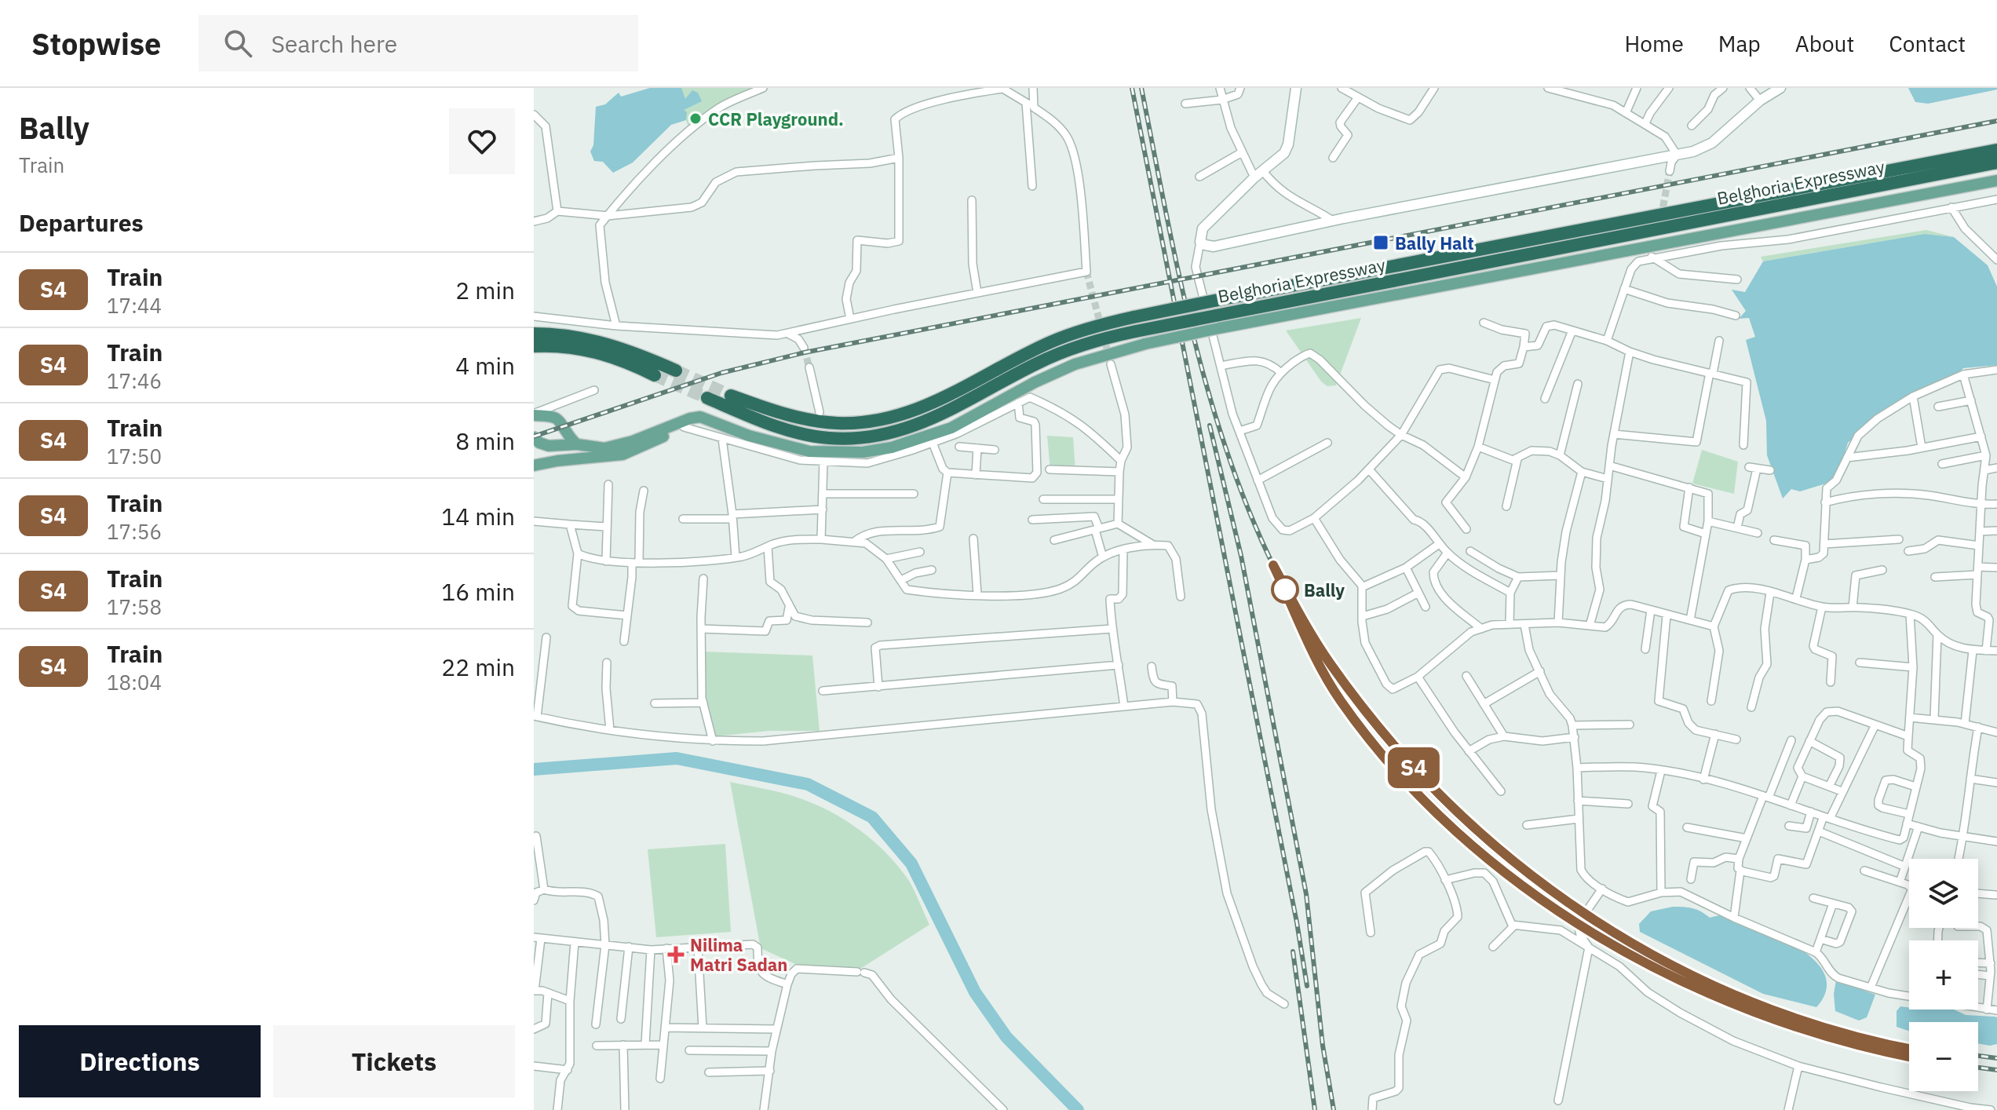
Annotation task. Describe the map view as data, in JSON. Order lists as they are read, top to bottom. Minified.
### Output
{"streets":{"highway":["Belghoria Expressway"]},"places":{"other":["CCR Playground.","Bally"],"transit":["Bally Halt"],"health":["Nilima Matri Sadan"]},"page":{"header":"Stopwise","search":"Search here","nav":["Home","Map","About","Contact"],"heading":[["Bally","Train"],"Departures"],"on_map":"S4","list":[{"mark":"S4","name":"Train","note":"17:44","value":"2 min"},{"mark":"S4","name":"Train","note":"17:46","value":"4 min"},{"mark":"S4","name":"Train","note":"17:50","value":"8 min"},{"mark":"S4","name":"Train","note":"17:56","value":"14 min"},{"mark":"S4","name":"Train","note":"17:58","value":"16 min"},{"mark":"S4","name":"Train","note":"18:04","value":"22 min"}],"map_buttons":["+","−"],"buttons":["Directions","Tickets"]}}
